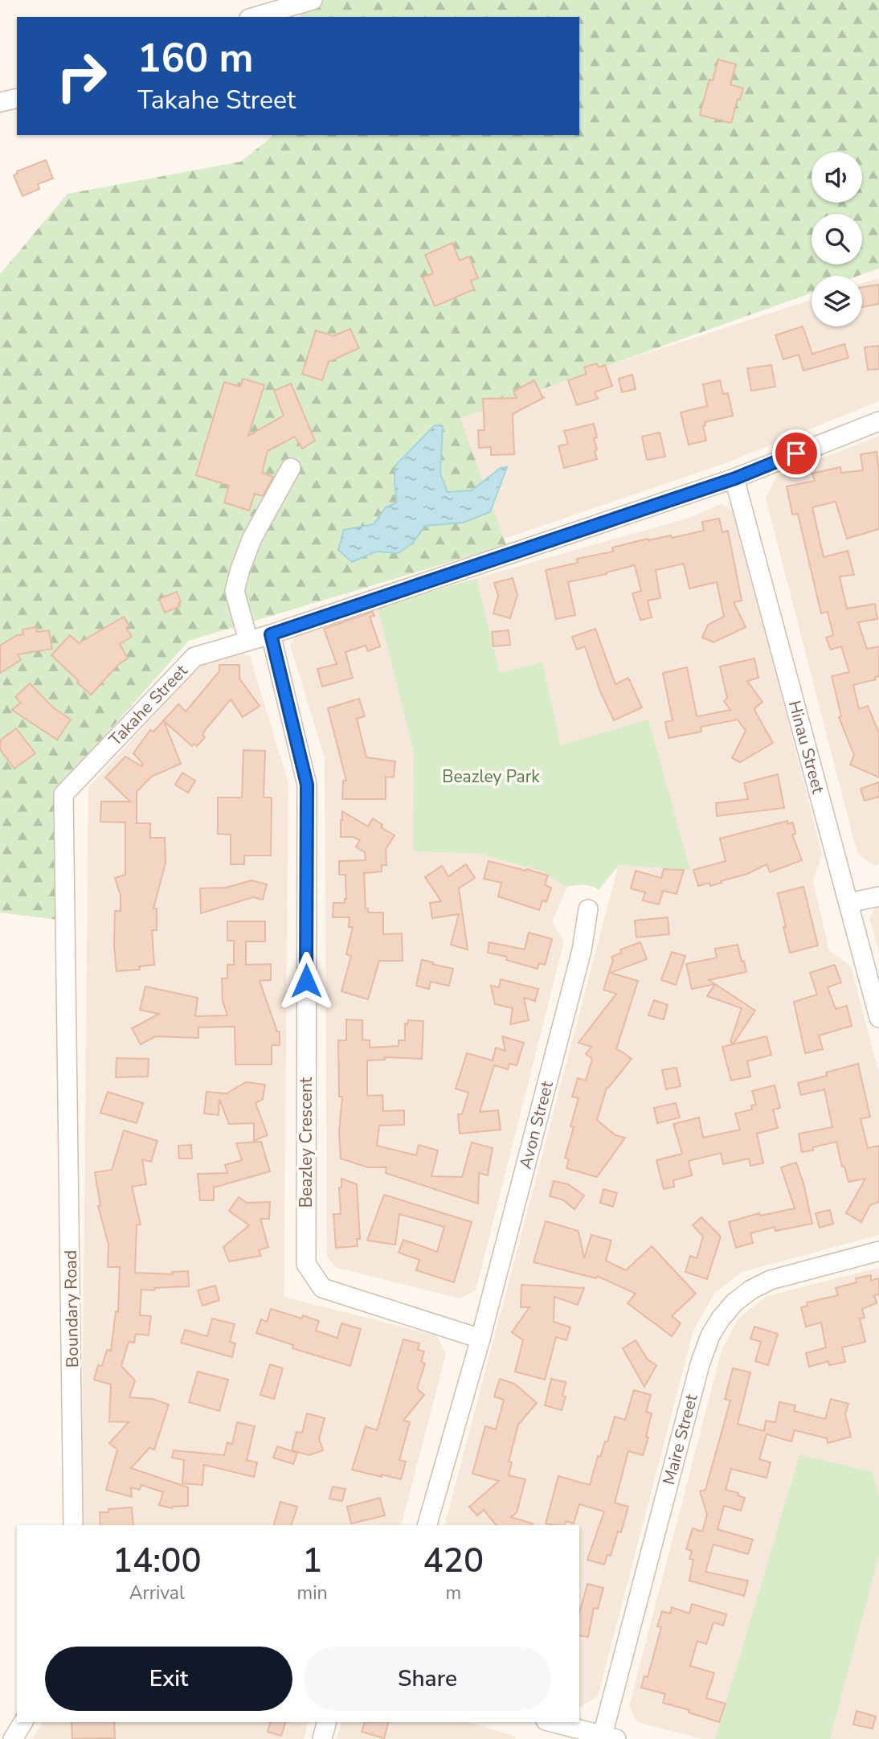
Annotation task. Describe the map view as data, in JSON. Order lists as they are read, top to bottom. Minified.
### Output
{"streets":{"street":["Takahe Street","Hinau Street","Avon Street","Beazley Crescent","Boundary Road","Maire Street"]},"crossings":[["Takahe Street","Hinau Street"],["Takahe Street","Beazley Crescent"],["Takahe Street","Boundary Road"],["Avon Street","Beazley Crescent"]],"parks":["Beazley Park"],"page":{"turn":["160 m","Takahe Street"],"eta":["14:00","Arrival","1","min","420","m"],"buttons":["Exit","Share"]}}
